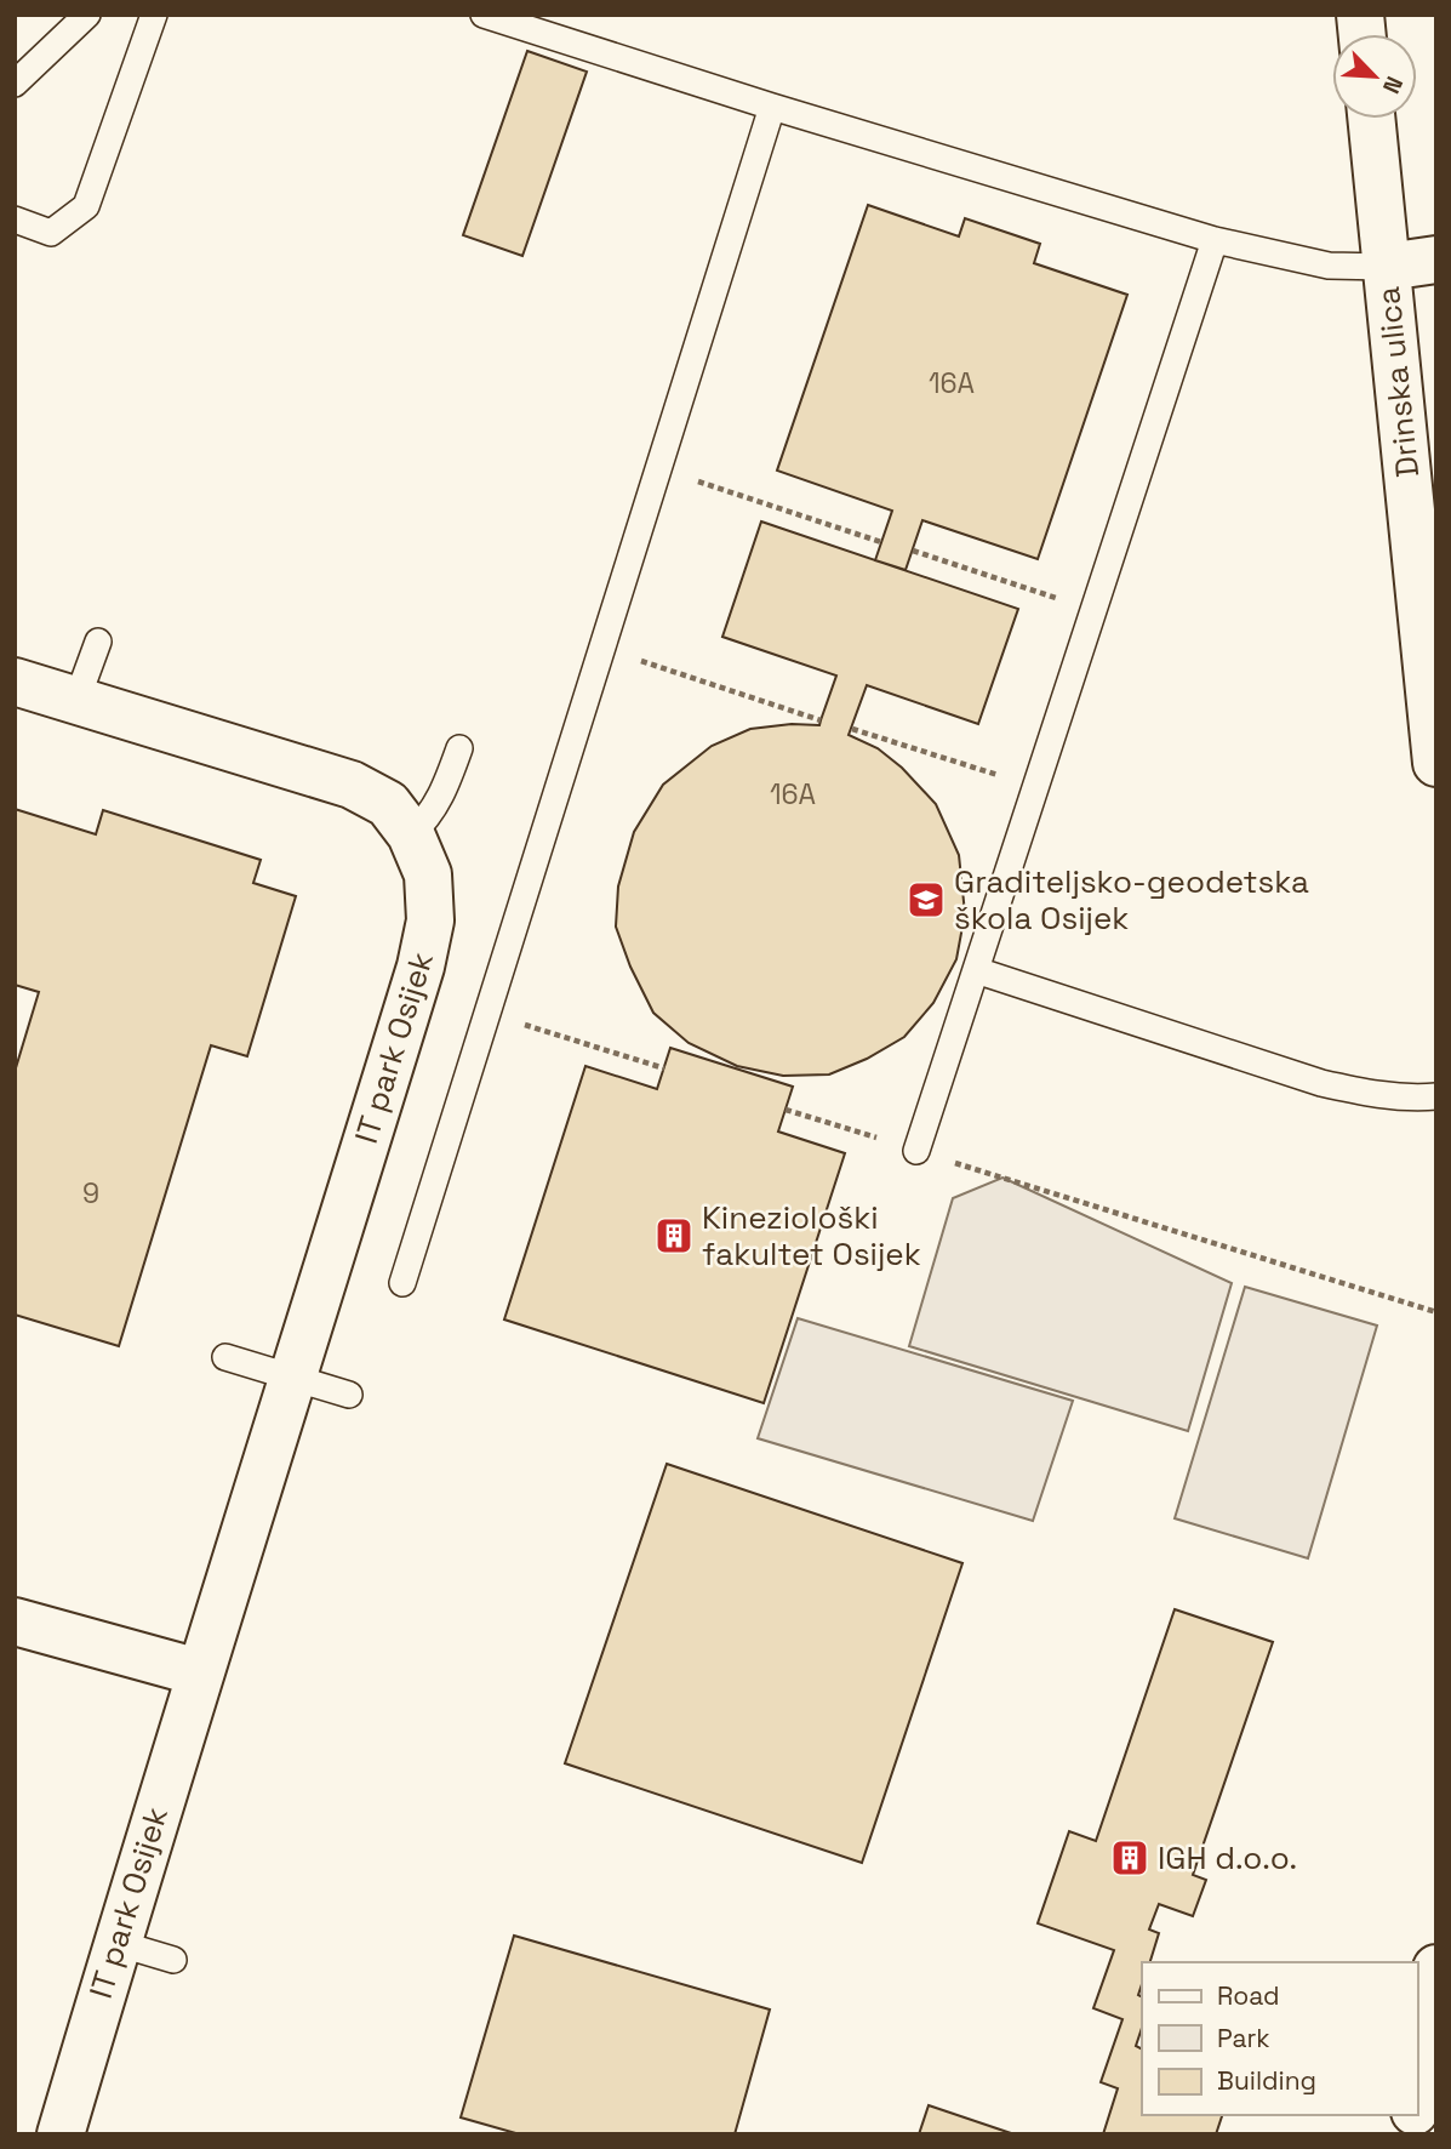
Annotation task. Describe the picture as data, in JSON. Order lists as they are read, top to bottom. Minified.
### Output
{"streets":{"street":["Drinska ulica","IT park Osijek"]},"places":{"school or university":["Graditeljsko-geodetska škola Osijek"],"building":["Kineziološki fakultet Osijek","IGH d.o.o."]},"house_numbers":["16A","16A","9"],"legend":["Road","Park","Building"],"north":"bottom right"}
